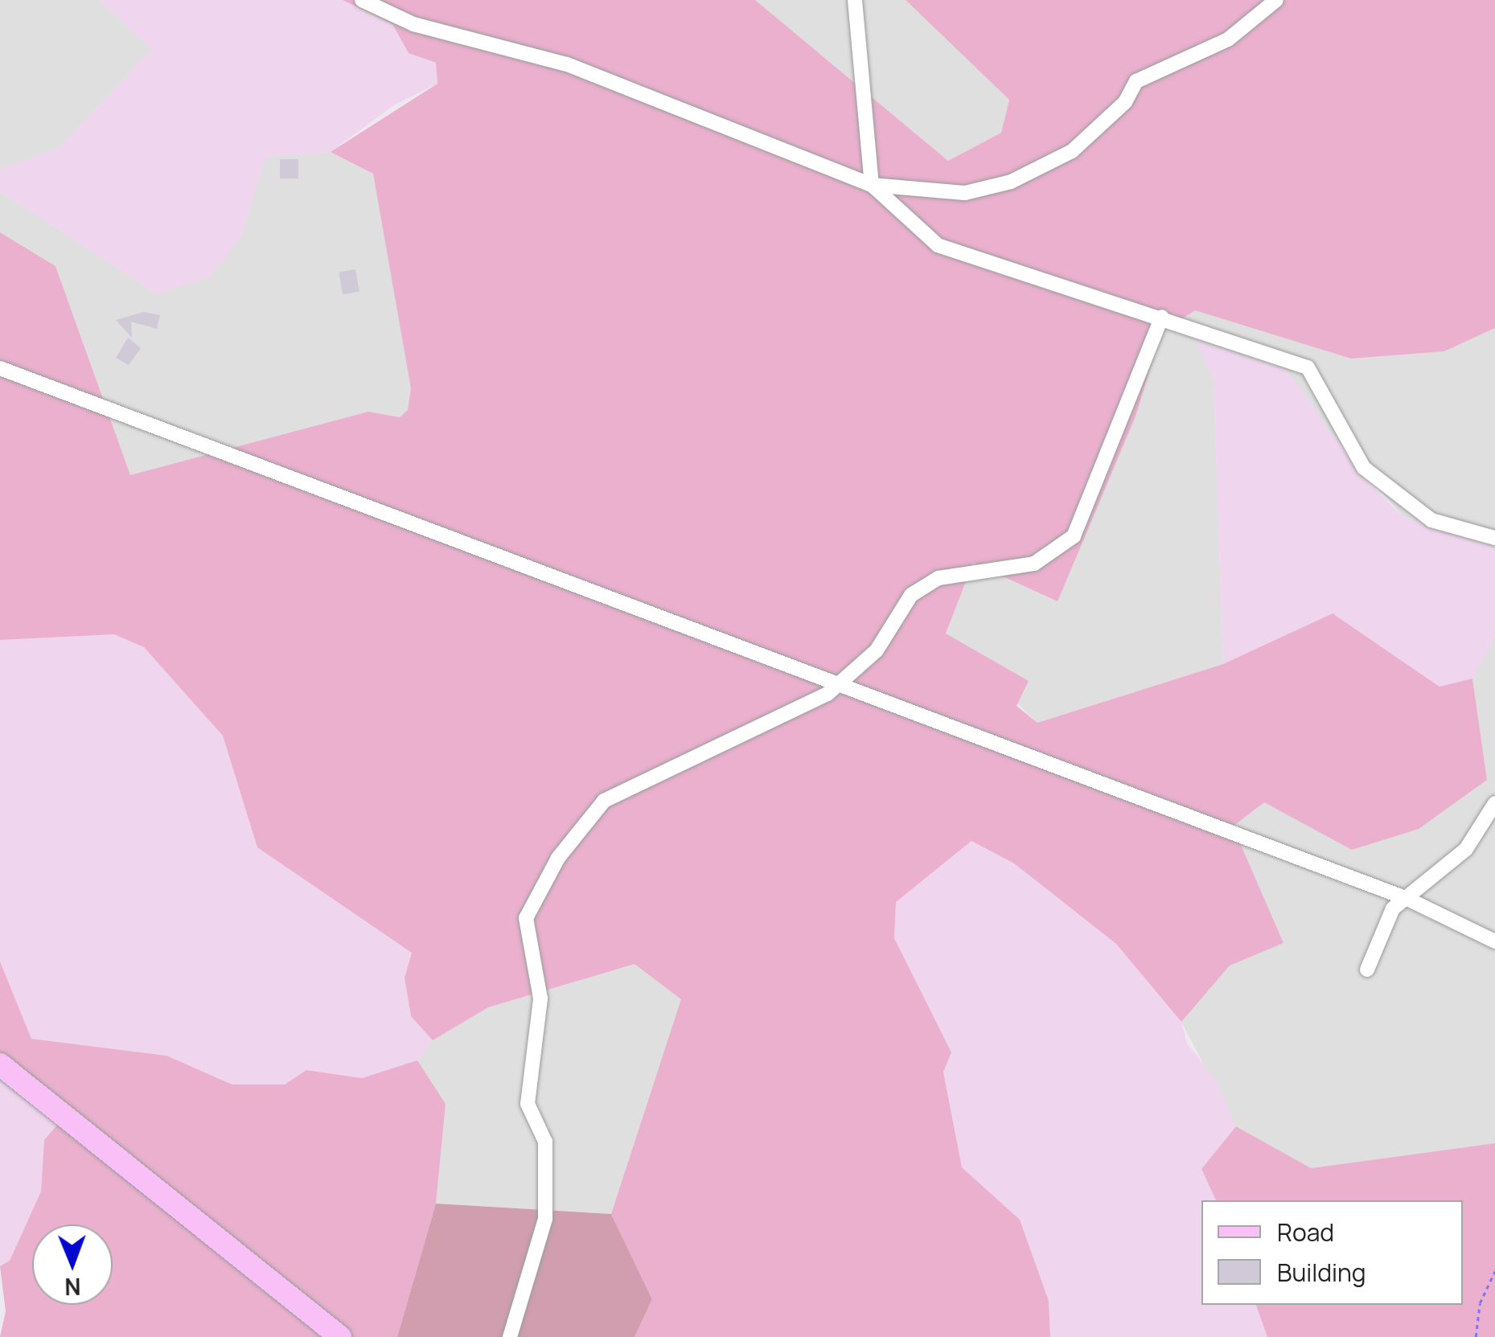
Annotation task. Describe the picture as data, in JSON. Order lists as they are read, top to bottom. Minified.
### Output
{"legend":["Road","Building"],"north":"bottom"}
